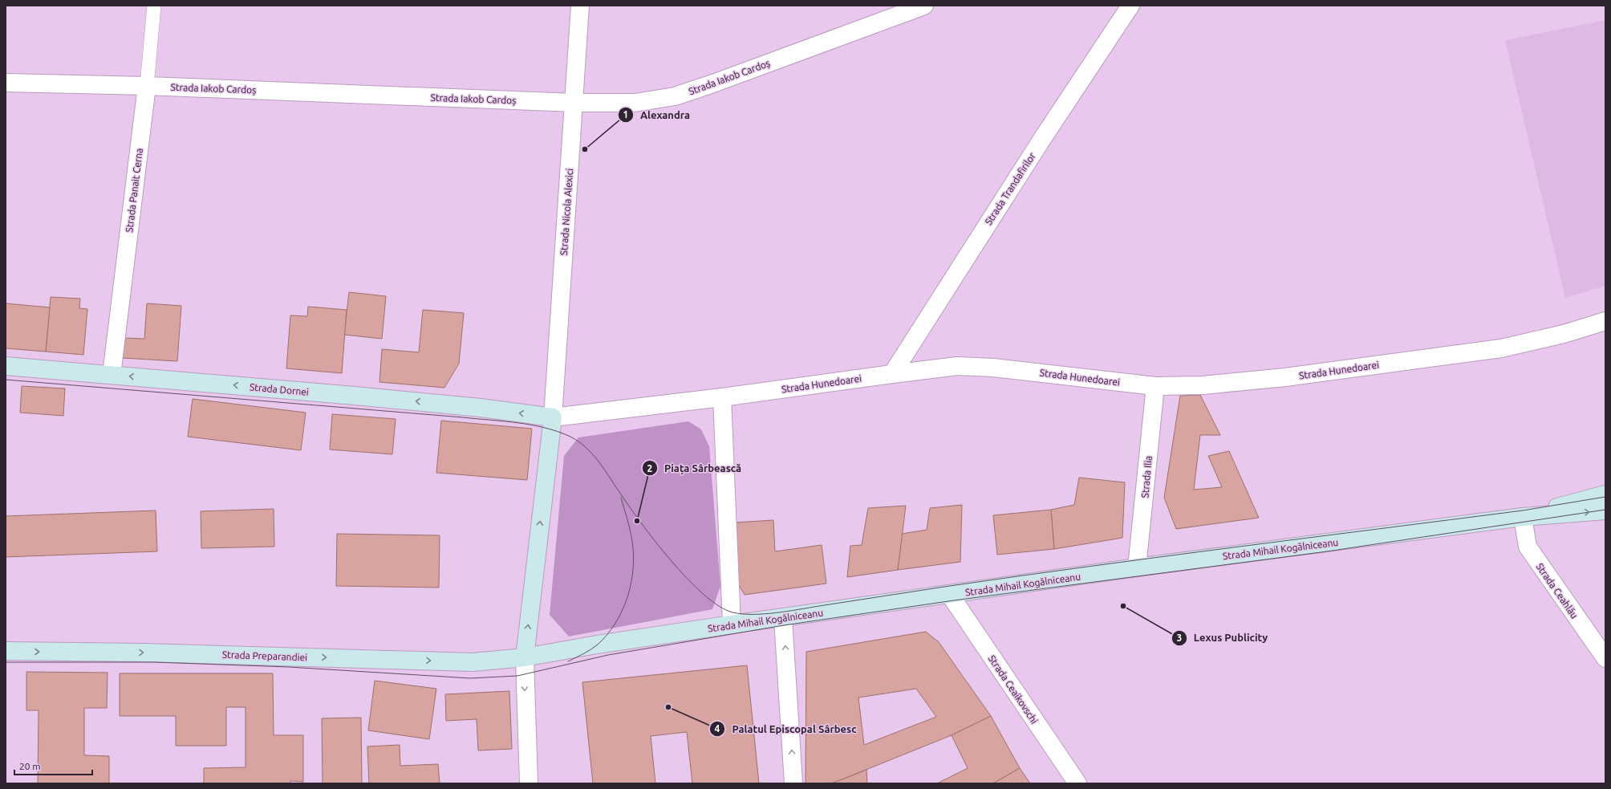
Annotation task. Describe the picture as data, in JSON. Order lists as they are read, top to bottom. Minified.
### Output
{"streets":{"main road":["Strada Dornei","Strada Mihail Kogălniceanu","Strada Preparandiei"],"street":["Strada Iakob Cardoș","Strada Trandafirilor","Strada Panait Cerna","Strada Nicola Alexici","Strada Hunedoarei","Strada Ilia","Strada Ceahlău","Strada Ceaikovschi"]},"crossings":[["Strada Iakob Cardoș","Strada Panait Cerna"],["Strada Iakob Cardoș","Strada Nicola Alexici"],["Strada Trandafirilor","Strada Hunedoarei"],["Strada Panait Cerna","Strada Dornei"],["Strada Nicola Alexici","Strada Hunedoarei"],["Strada Nicola Alexici","Strada Dornei"],["Strada Hunedoarei","Strada Dornei"],["Strada Hunedoarei","Strada Ilia"],["Strada Ilia","Strada Mihail Kogălniceanu"],["Strada Mihail Kogălniceanu","Strada Ceahlău"],["Strada Mihail Kogălniceanu","Strada Preparandiei"],["Strada Mihail Kogălniceanu","Strada Ceaikovschi"]],"one_way":["Strada Dornei","Strada Preparandiei"],"places":["Alexandra","Piața Sârbească","Lexus Publicity","Palatul Episcopal Sârbesc"],"scale_bar":"20 m"}
